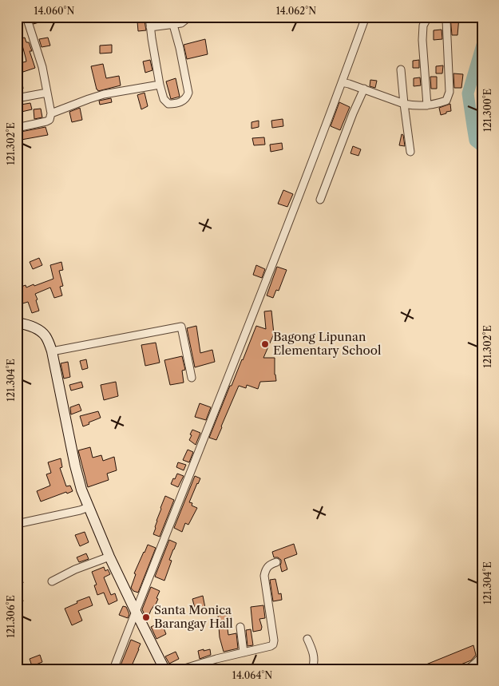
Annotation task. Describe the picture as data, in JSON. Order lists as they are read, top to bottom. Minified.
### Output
{"places":["Bagong Lipunan Elementary School","Santa Monica Barangay Hall"],"coordinates":["14.060°N","14.062°N","121.300°E","121.302°E","121.304°E","121.306°E","14.064°N"]}
